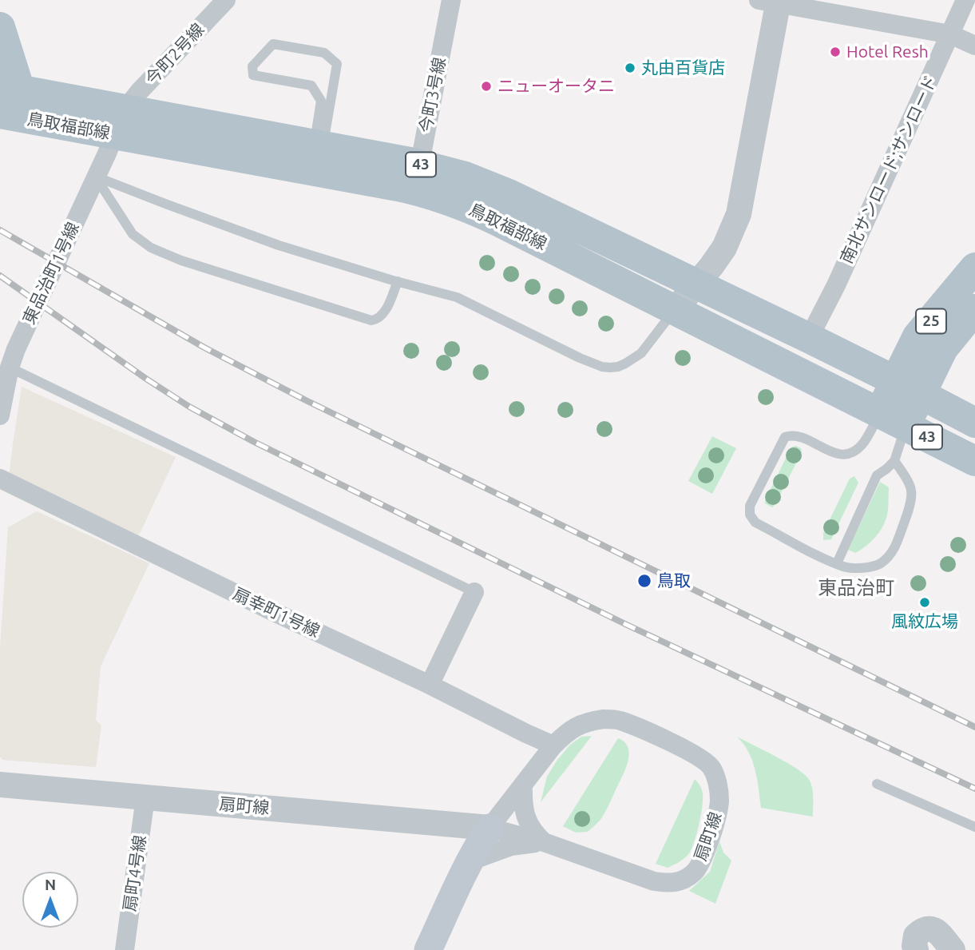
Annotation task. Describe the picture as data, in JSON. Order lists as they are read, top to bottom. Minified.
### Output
{"streets":{"main road":["鳥取福部線","43","25"],"street":["今町2号線","今町3号線","南北サンロード;サンロード","東品治町1号線","扇幸町1号線","扇町線","扇町4号線"]},"crossings":[["今町2号線","鳥取福部線"],["今町2号線","東品治町1号線"],["今町3号線","鳥取福部線"],["鳥取福部線","南北サンロード;サンロード"],["鳥取福部線","東品治町1号線"],["鳥取福部線","25"],["扇幸町1号線","扇町線"],["扇町線","扇町4号線"]],"districts":["東品治町"],"places":["Hotel Resh","丸由百貨店","ニューオータニ","鳥取","風紋広場"],"north":"top"}
